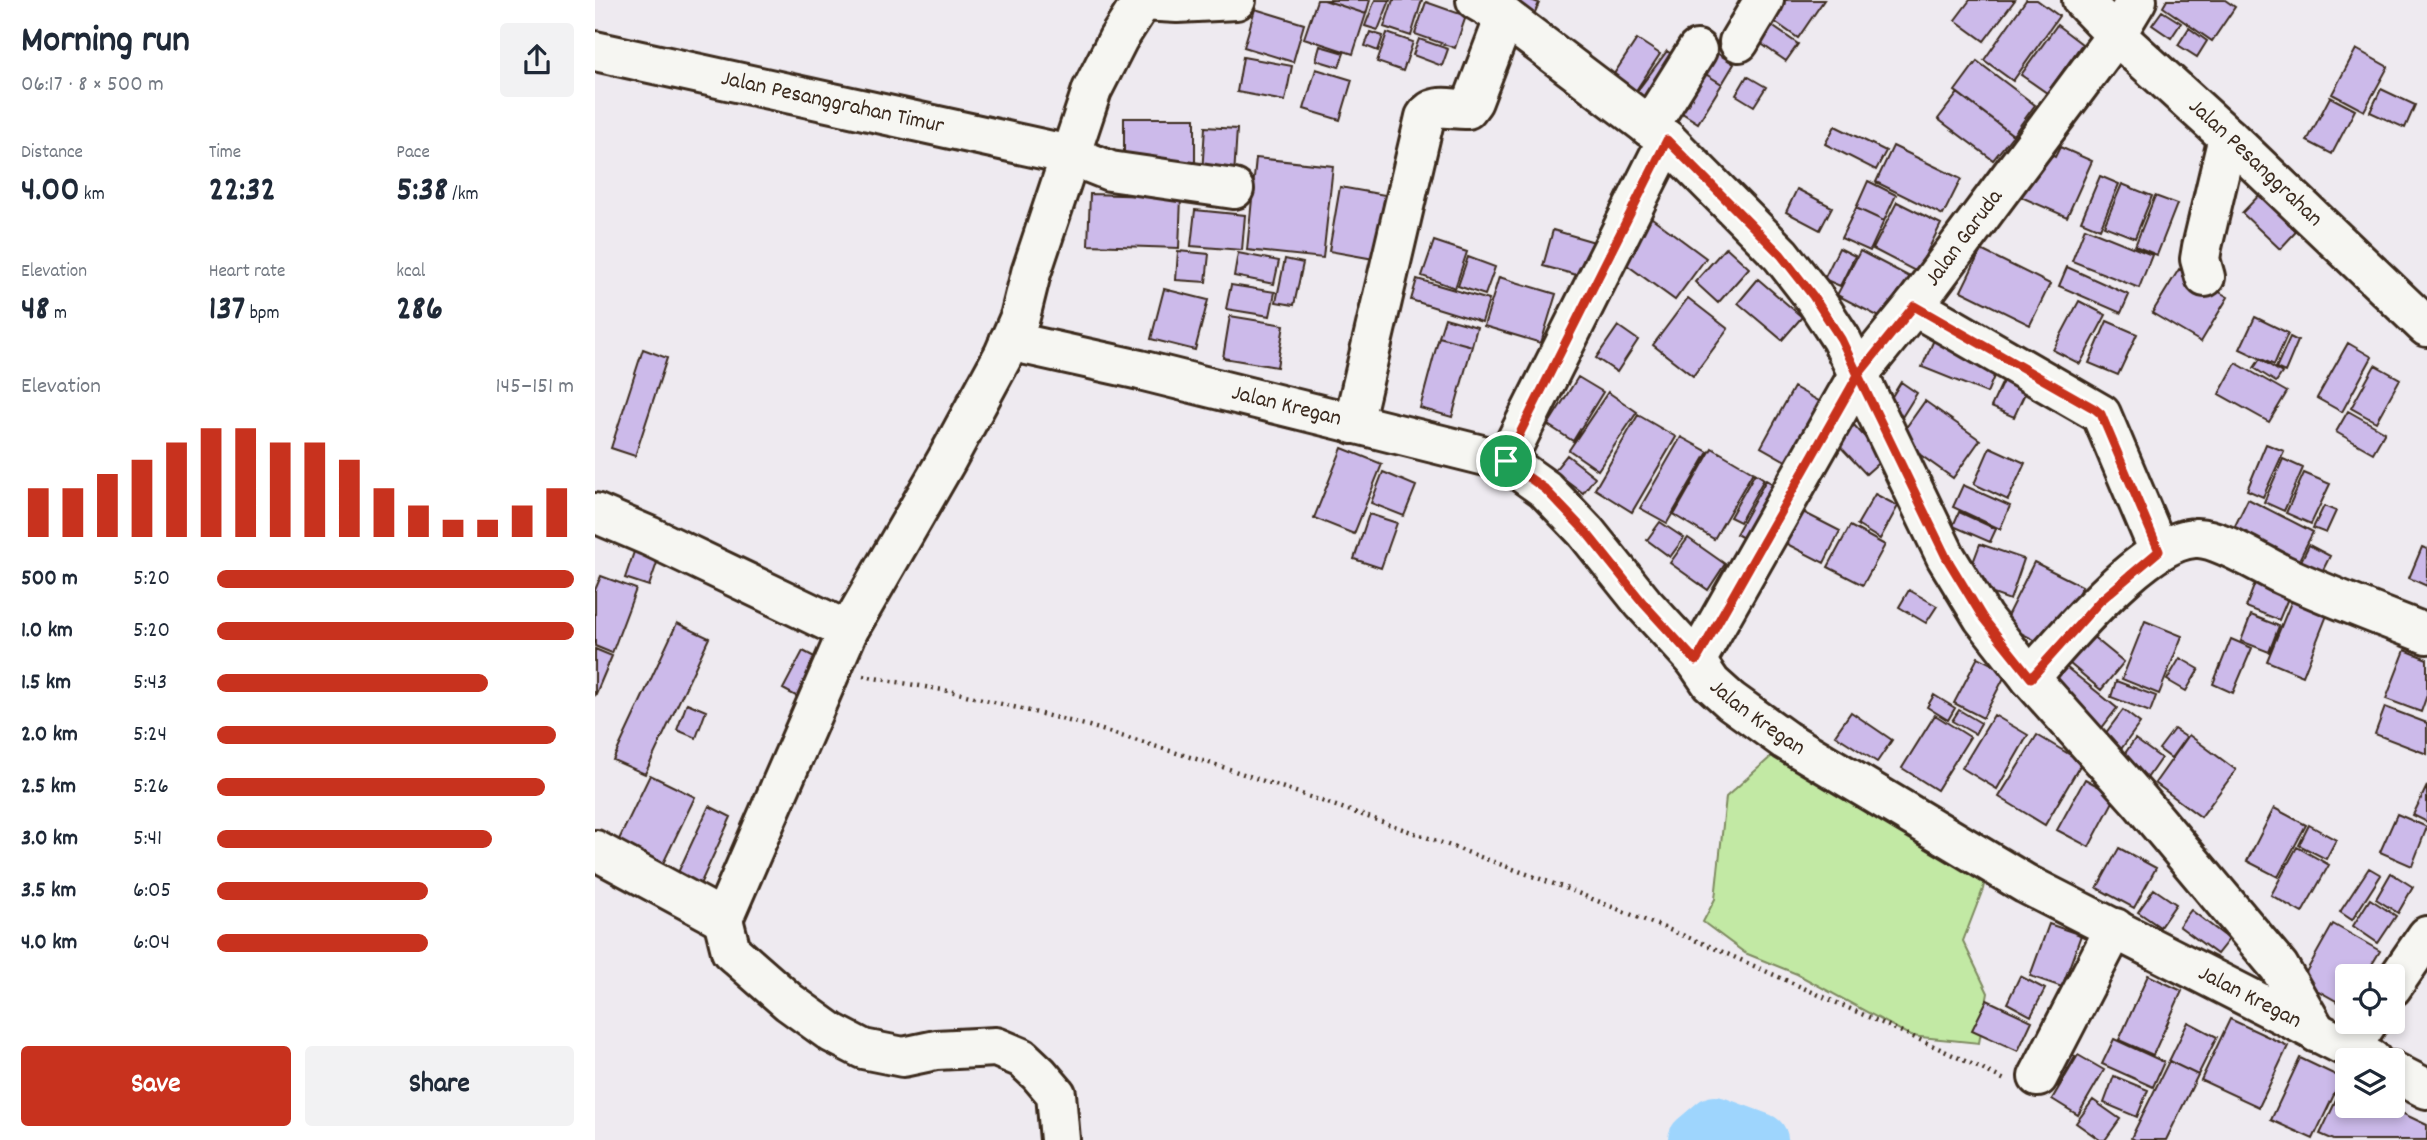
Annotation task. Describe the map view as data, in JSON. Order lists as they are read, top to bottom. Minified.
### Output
{"streets":{"street":["Jalan Pesanggrahan Timur","Jalan Pesanggrahan","Jalan Garuda","Jalan Kregan"]},"crossings":[["Jalan Pesanggrahan","Jalan Garuda"],["Jalan Garuda","Jalan Kregan"]],"page":{"heading":["Morning run","06:17 · 8 × 500 m"],"stats":[["Distance","4.00 km"],["Time","22:32"],["Pace","5:38 /km"],["Elevation","48 m"],["Heart rate","137 bpm"],["kcal","286"]],"chart":["Elevation","145–151 m"],"list":[{"name":"500 m","note":"5:20"},{"name":"1.0 km","note":"5:20"},{"name":"1.5 km","note":"5:43"},{"name":"2.0 km","note":"5:24"},{"name":"2.5 km","note":"5:26"},{"name":"3.0 km","note":"5:41"},{"name":"3.5 km","note":"6:05"},{"name":"4.0 km","note":"6:04"}],"buttons":["Save","Share"]}}
